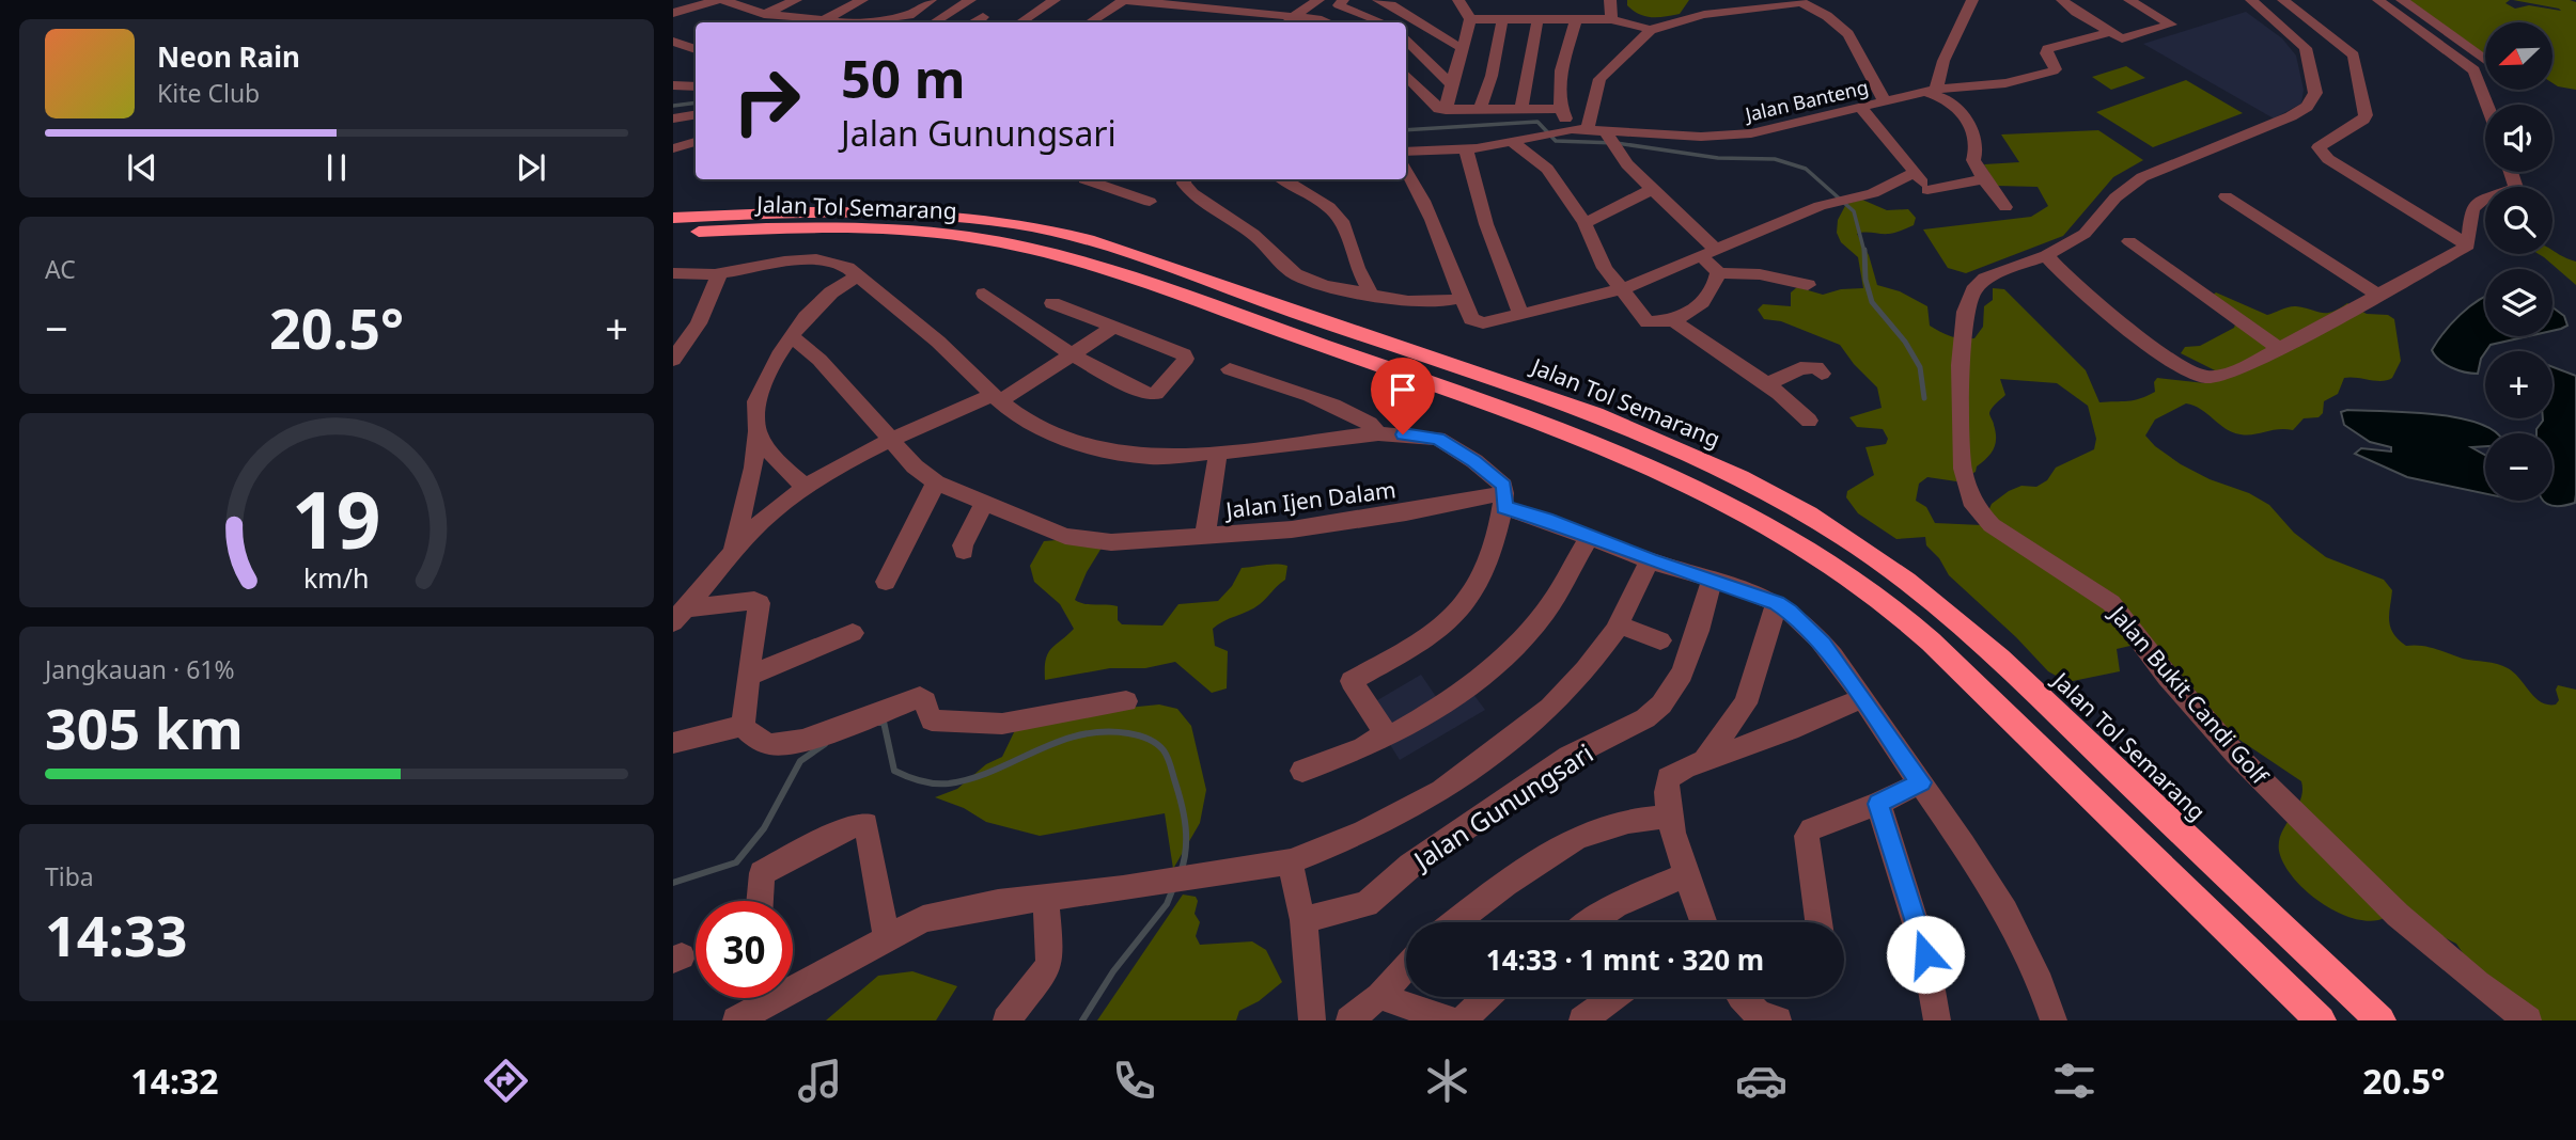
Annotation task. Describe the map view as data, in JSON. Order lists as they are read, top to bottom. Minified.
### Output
{"streets":{"highway":["Jalan Tol Semarang"],"street":["Jalan Banteng","Jalan Ijen Dalam","Jalan Bukit Candi Golf","Jalan Gunungsari"]},"north":"bottom left","page":{"map_buttons":["+","−"],"turn":["50 m","Jalan Gunungsari"],"song":["Neon Rain","Kite Club"],"tile":["AC",["Jangkauan · 61%","305 km"],["Tiba","14:33"]],"heat":["−","20.5°","+"],"limit":"30","trip":"14:33 · 1 mnt · 320 m","tabs":["14:32","20.5°"],"gauge":["19","km/h"]}}
